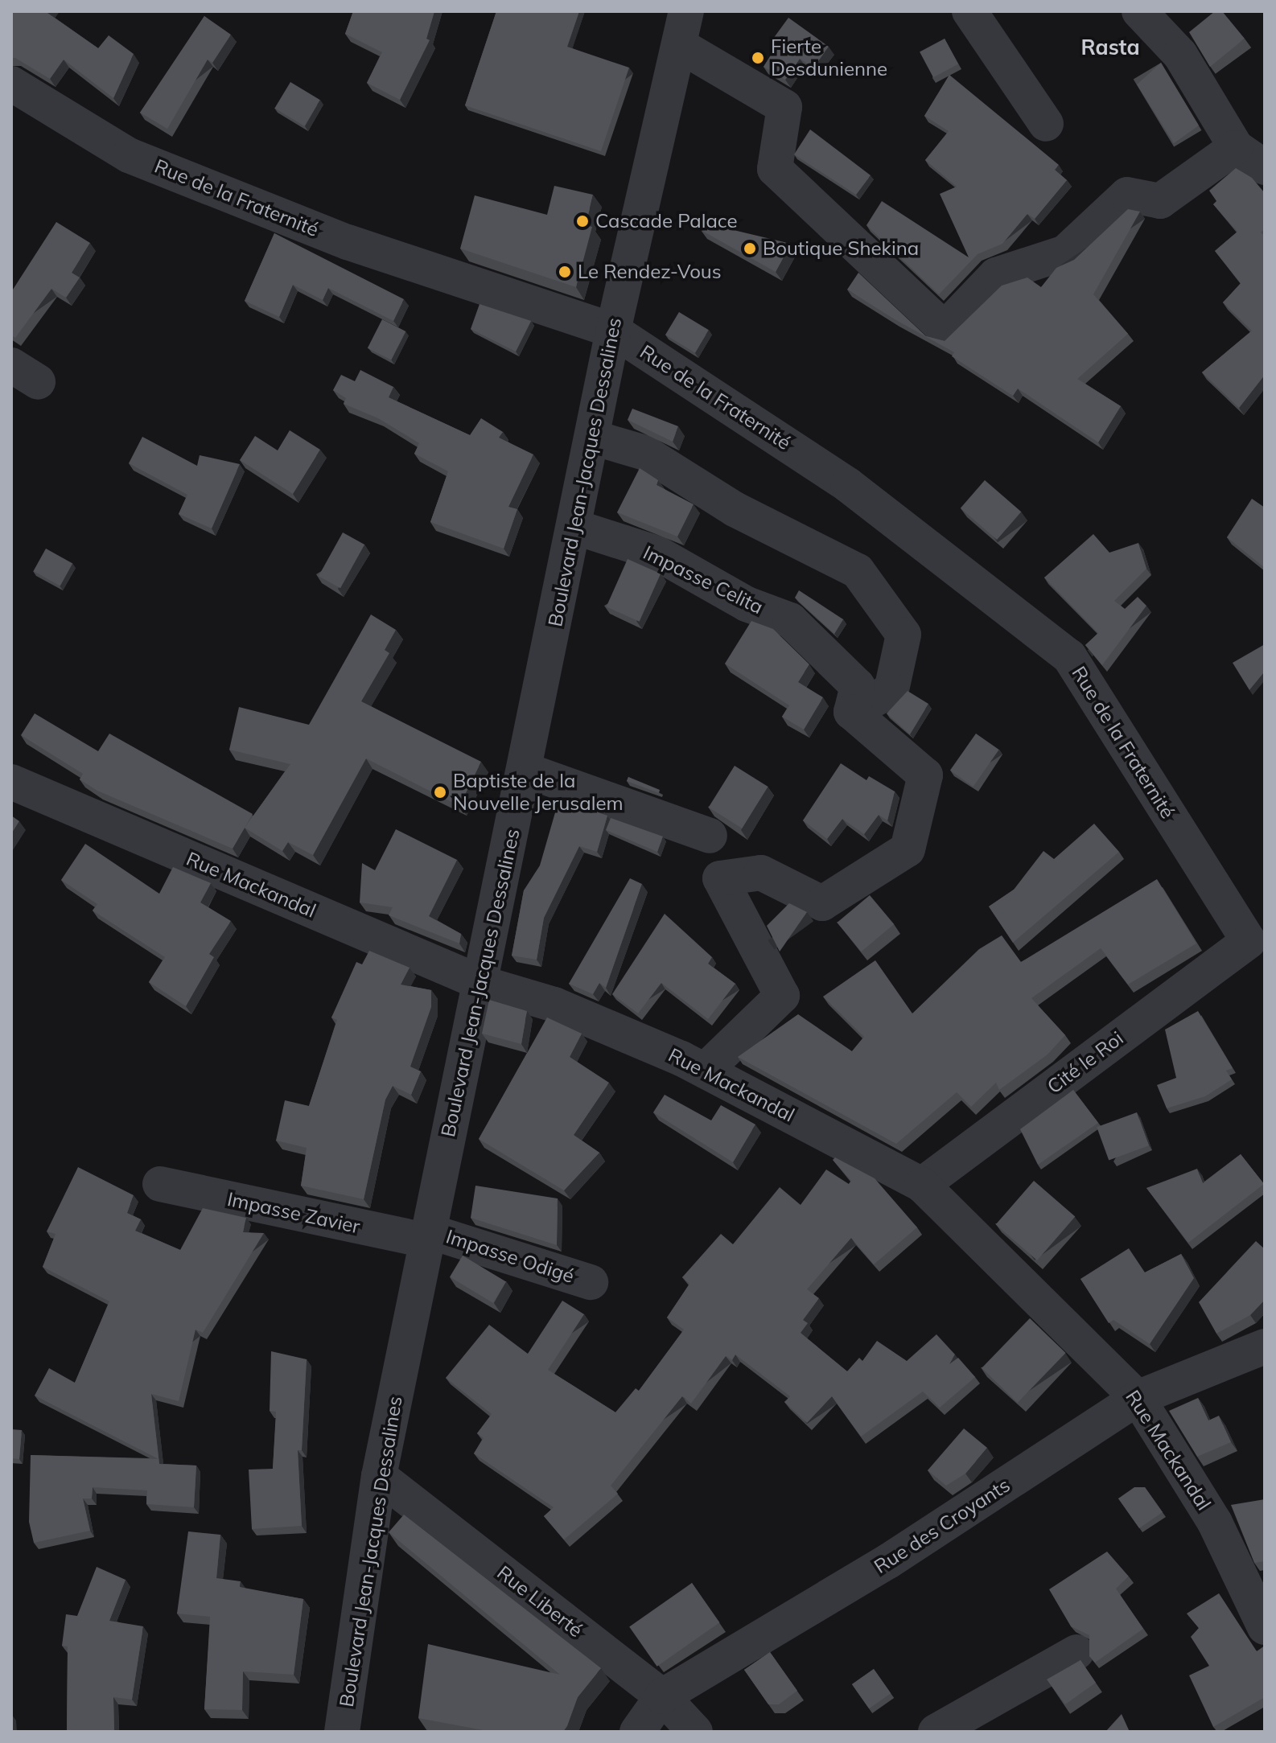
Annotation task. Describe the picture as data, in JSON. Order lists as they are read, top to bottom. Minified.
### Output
{"streets":{"street":["Rue de la Fraternité","Boulevard Jean-Jacques Dessalines","Impasse Celita","Rue Mackandal","Cité le Roi","Impasse Zavier","Impasse Odigé","Rue des Croyants","Rue Liberté"]},"crossings":[["Rue de la Fraternité","Boulevard Jean-Jacques Dessalines"],["Rue de la Fraternité","Cité le Roi"],["Boulevard Jean-Jacques Dessalines","Impasse Celita"],["Boulevard Jean-Jacques Dessalines","Rue Mackandal"],["Boulevard Jean-Jacques Dessalines","Impasse Zavier"],["Boulevard Jean-Jacques Dessalines","Impasse Odigé"],["Boulevard Jean-Jacques Dessalines","Rue Liberté"],["Rue Mackandal","Cité le Roi"],["Rue Mackandal","Rue des Croyants"],["Impasse Zavier","Impasse Odigé"],["Rue des Croyants","Rue Liberté"]],"districts":["Rasta"],"places":["Fierte Desdunienne","Cascade Palace","Boutique Shekina","Le Rendez-Vous","Baptiste de la Nouvelle Jerusalem"]}
